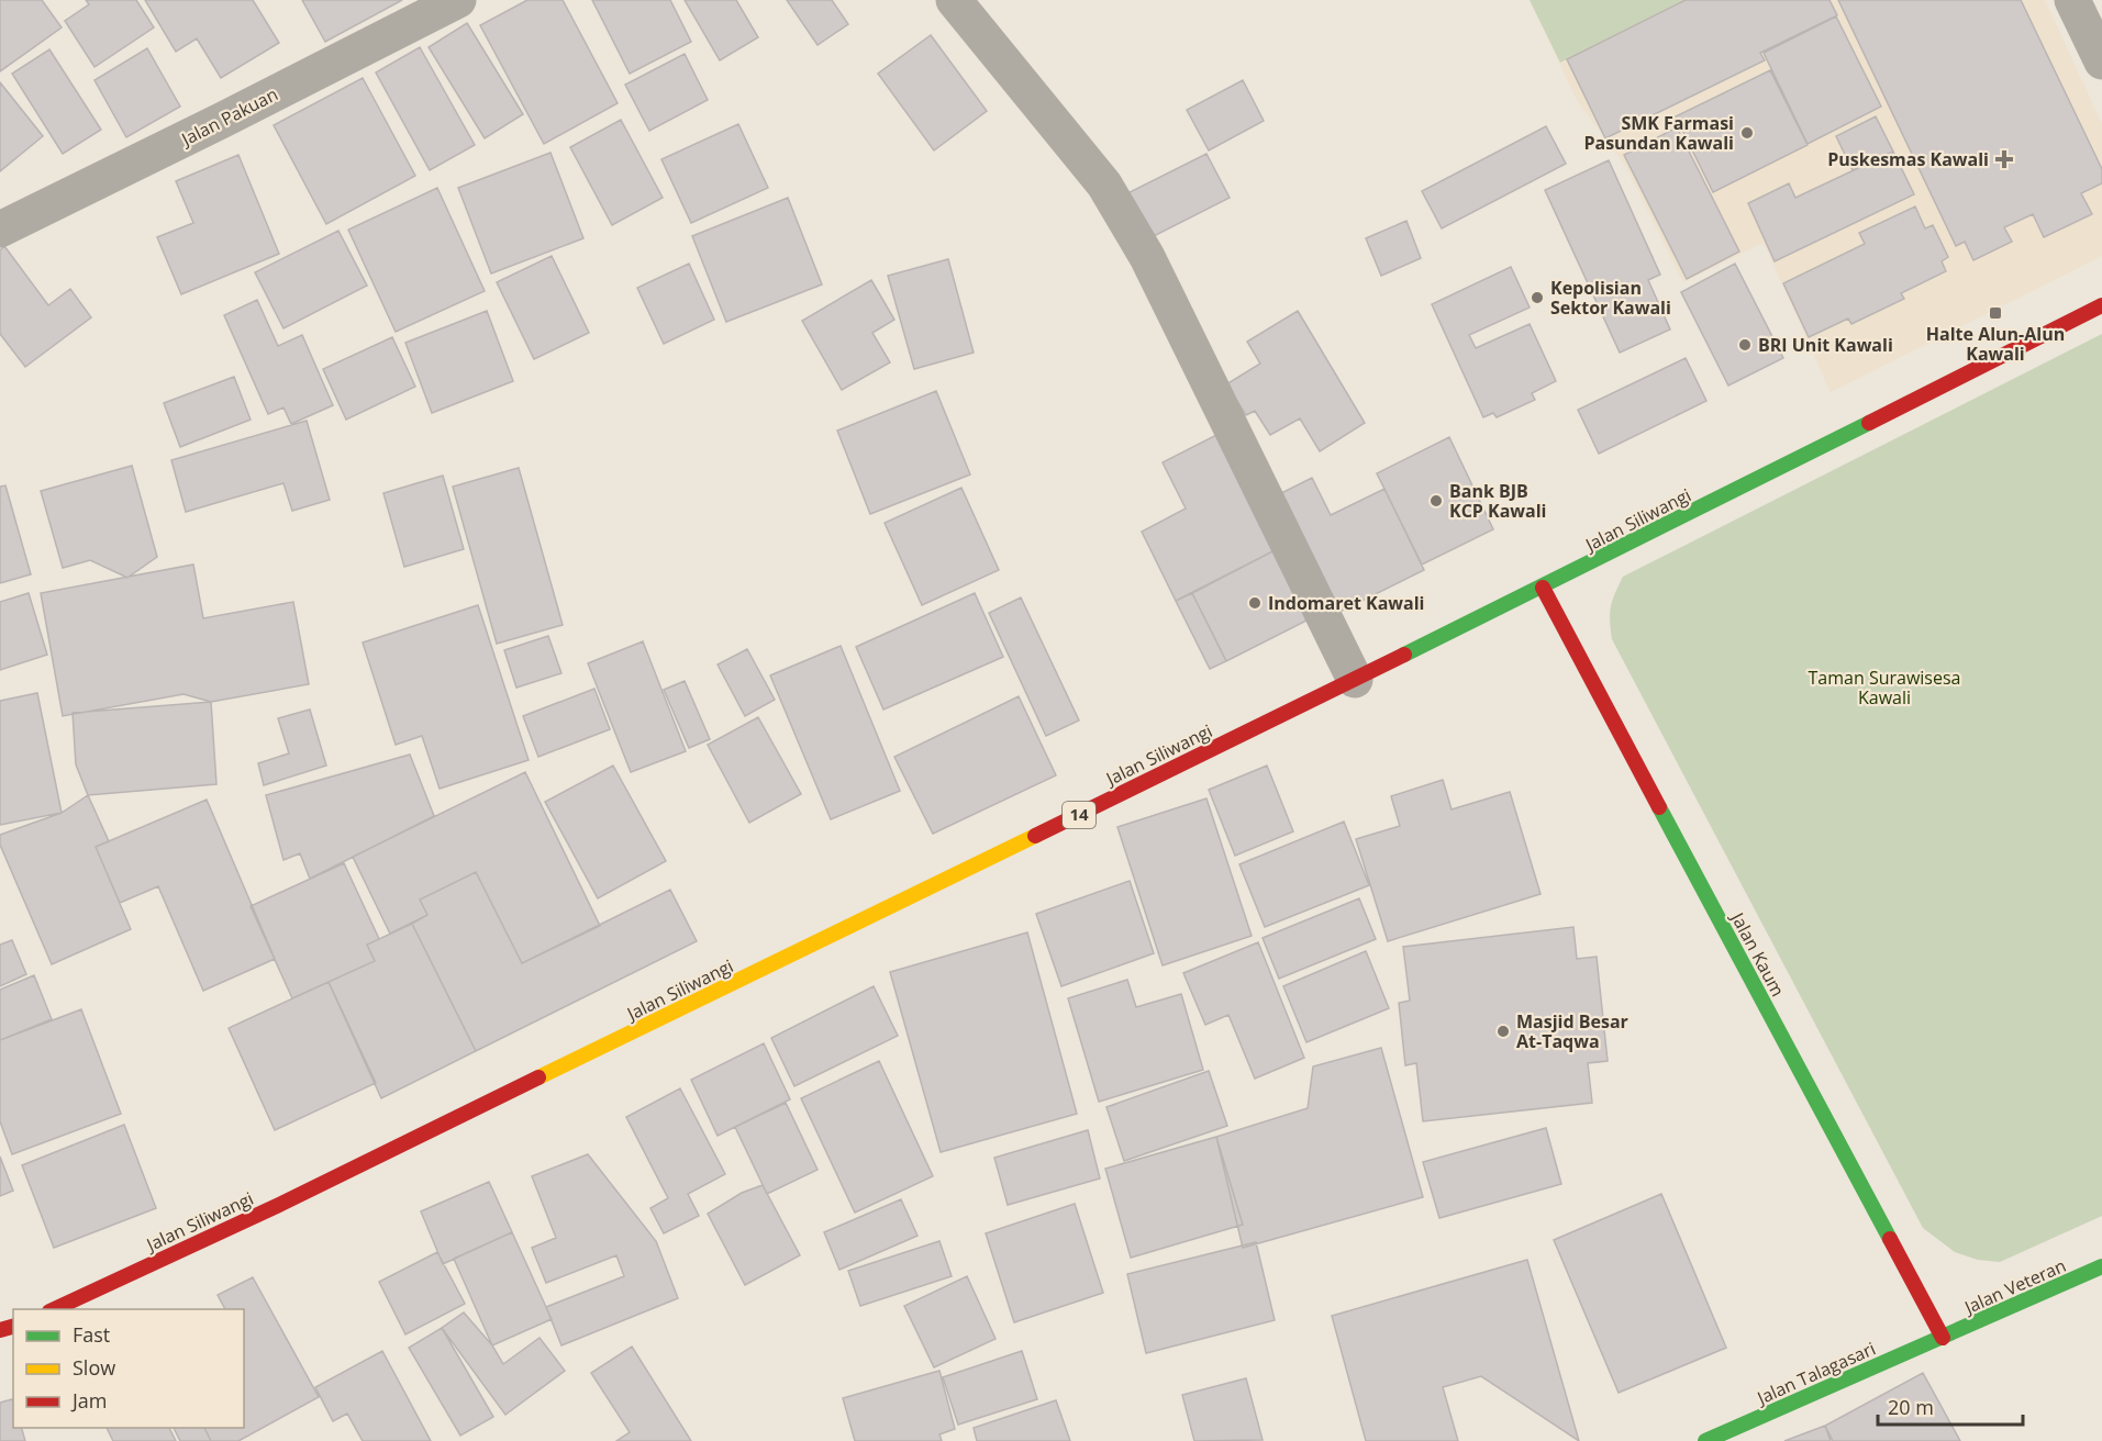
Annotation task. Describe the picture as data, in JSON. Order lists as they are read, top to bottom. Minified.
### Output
{"streets":{"main road":["Jalan Siliwangi","14","Jalan Kaum","Jalan Veteran","Jalan Talagasari"],"street":["Jalan Pakuan"]},"crossings":[["Jalan Siliwangi","Jalan Kaum"],["Jalan Kaum","Jalan Veteran"],["Jalan Kaum","Jalan Talagasari"],["Jalan Veteran","Jalan Talagasari"]],"parks":["Taman Surawisesa Kawali"],"places":{"other":["SMK Farmasi Pasundan Kawali","Kepolisian Sektor Kawali","BRI Unit Kawali","Bank BJB KCP Kawali","Indomaret Kawali","Masjid Besar At-Taqwa"],"health":["Puskesmas Kawali"],"transit":["Halte Alun-Alun Kawali"]},"legend":["Fast","Slow","Jam"],"scale_bar":"20 m"}
